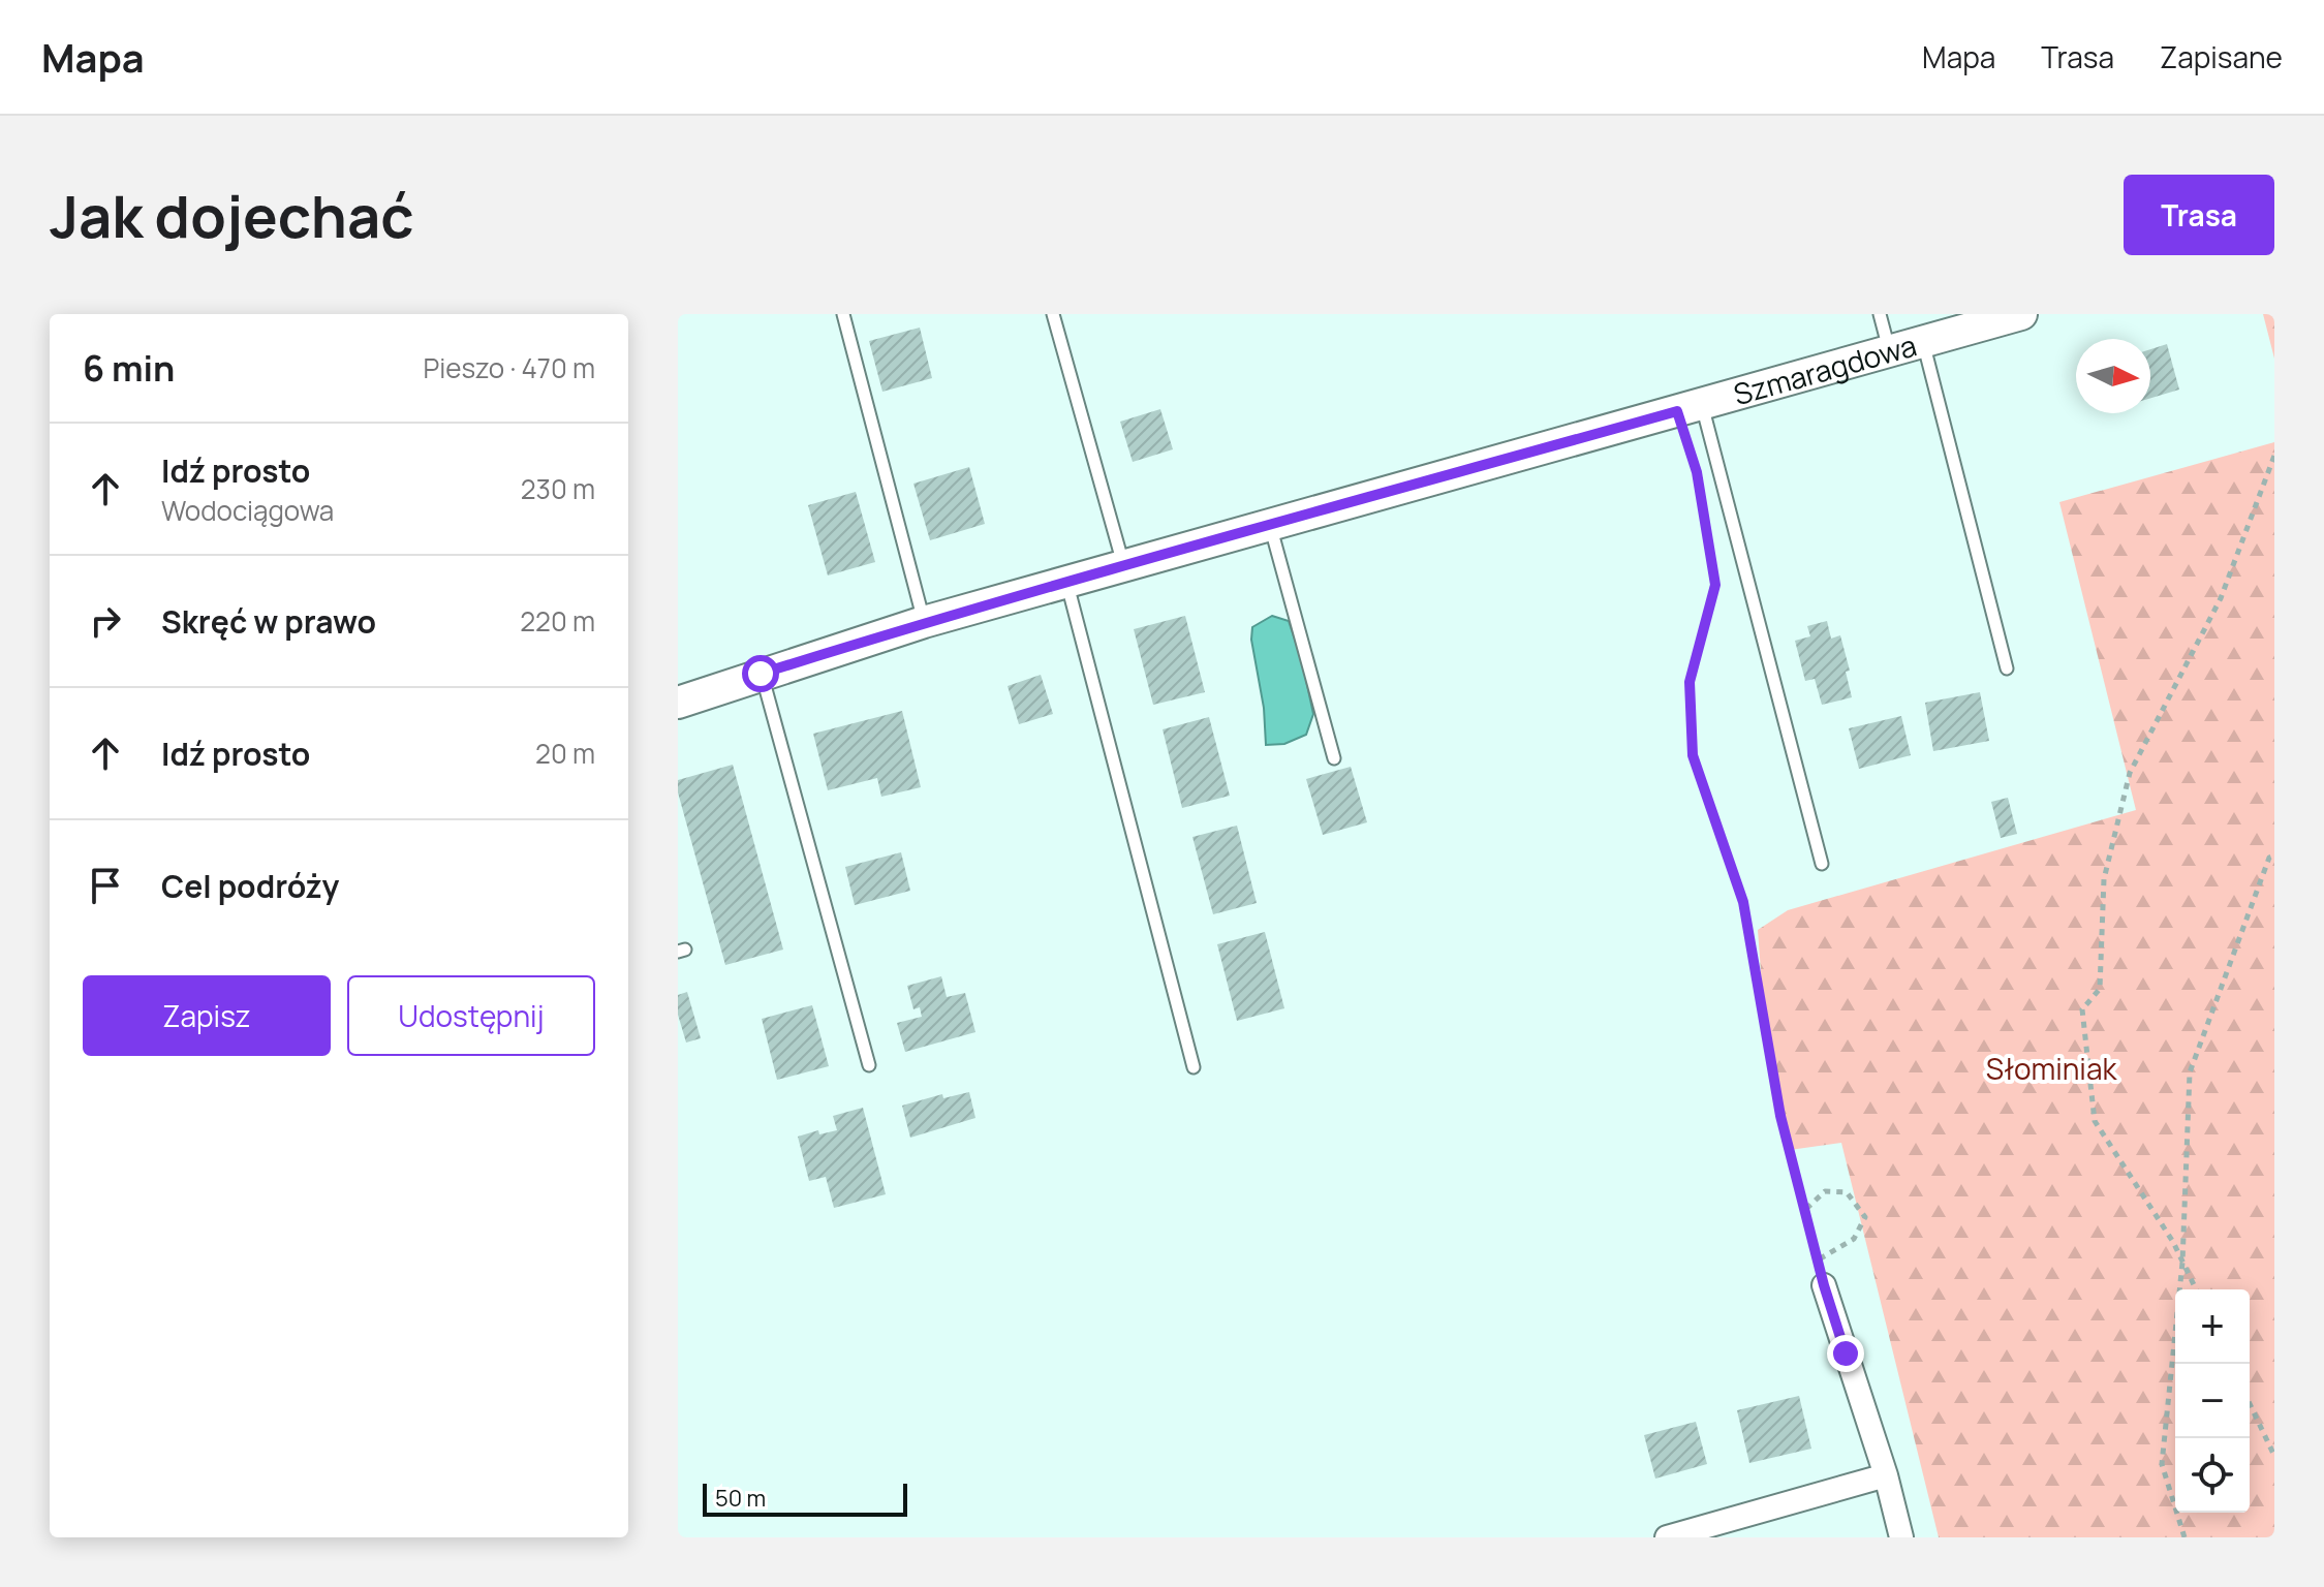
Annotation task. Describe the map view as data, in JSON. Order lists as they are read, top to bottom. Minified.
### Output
{"streets":{"street":["Szmaragdowa"]},"parks":["Słominiak"],"scale_bar":"50 m","north":"right","page":{"header":"Mapa","nav":["Mapa","Trasa","Zapisane"],"buttons":["Trasa",["Zapisz","Udostępnij"]],"title":"Jak dojechać","heading":["6 min","Pieszo · 470 m"],"list":[["Idź prosto","Wodociągowa","230 m"],["Skręć w prawo","220 m"],["Idź prosto","20 m"],"Cel podróży"],"map_buttons":["+","−"],"scale":"50 m"}}
